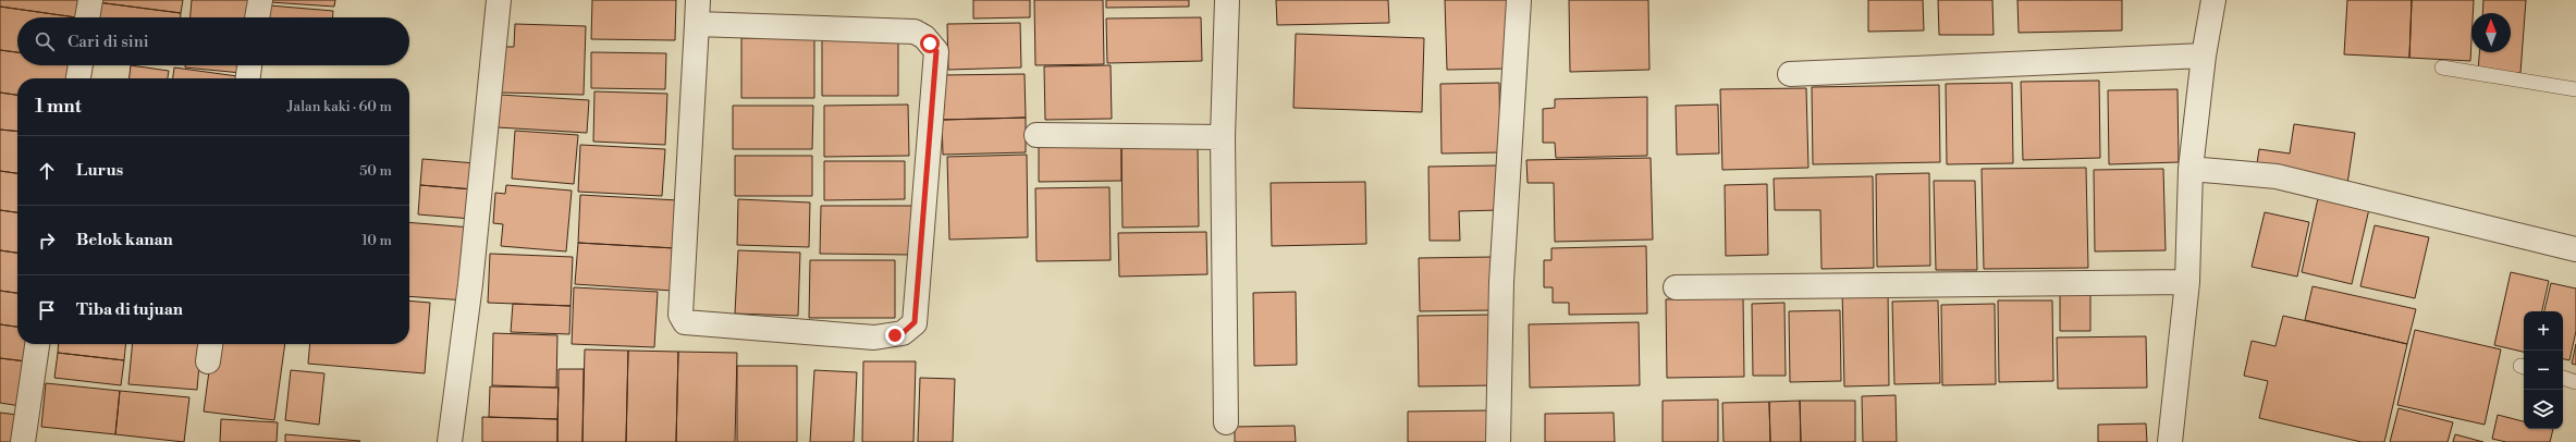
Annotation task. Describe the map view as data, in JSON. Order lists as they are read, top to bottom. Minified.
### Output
{"north":"top","page":{"search":"Cari di sini","heading":["1 mnt","Jalan kaki · 60 m"],"list":[["Lurus","50 m"],["Belok kanan","10 m"],"Tiba di tujuan"],"map_buttons":["+","−"]}}
